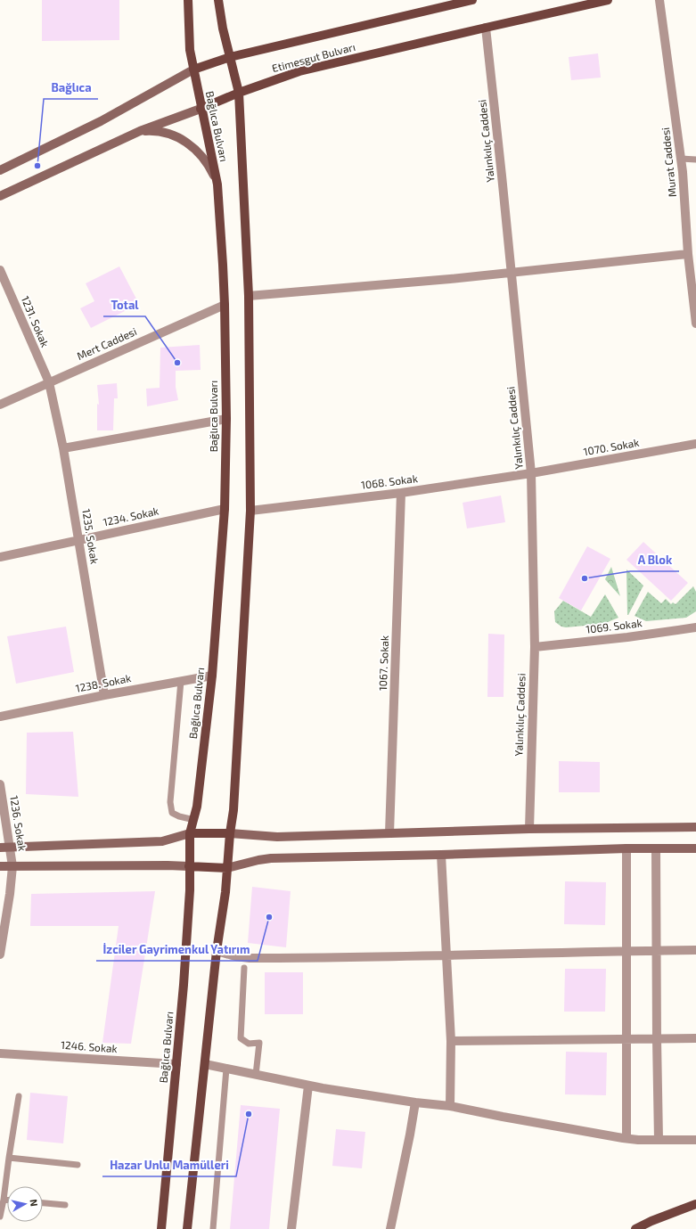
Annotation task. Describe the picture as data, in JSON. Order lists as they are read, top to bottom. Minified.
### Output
{"streets":{"main road":["Etimesgut Bulvarı","Bağlıca Bulvarı"],"street":["Yalınkılıç Caddesi","Murat Caddesi","1231. Sokak","Mert Caddesi","1070. Sokak","1068. Sokak","1234. Sokak","1235. Sokak","1069. Sokak","1067. Sokak","1238. Sokak","1236. Sokak","1246. Sokak"]},"crossings":[["Etimesgut Bulvarı","Bağlıca Bulvarı"],["Etimesgut Bulvarı","Yalınkılıç Caddesi"],["Bağlıca Bulvarı","Mert Caddesi"],["Bağlıca Bulvarı","1068. Sokak"],["Bağlıca Bulvarı","1234. Sokak"],["Bağlıca Bulvarı","1238. Sokak"],["Bağlıca Bulvarı","1246. Sokak"],["Yalınkılıç Caddesi","1070. Sokak"],["Yalınkılıç Caddesi","1068. Sokak"],["Yalınkılıç Caddesi","1069. Sokak"],["1231. Sokak","Mert Caddesi"],["1231. Sokak","1235. Sokak"],["Mert Caddesi","1235. Sokak"],["1070. Sokak","1068. Sokak"],["1068. Sokak","1067. Sokak"],["1234. Sokak","1235. Sokak"],["1235. Sokak","1238. Sokak"]],"places":["Bağlıca","Total","A Blok","İzciler Gayrimenkul Yatırım","Hazar Unlu Mamülleri"],"north":"right"}
